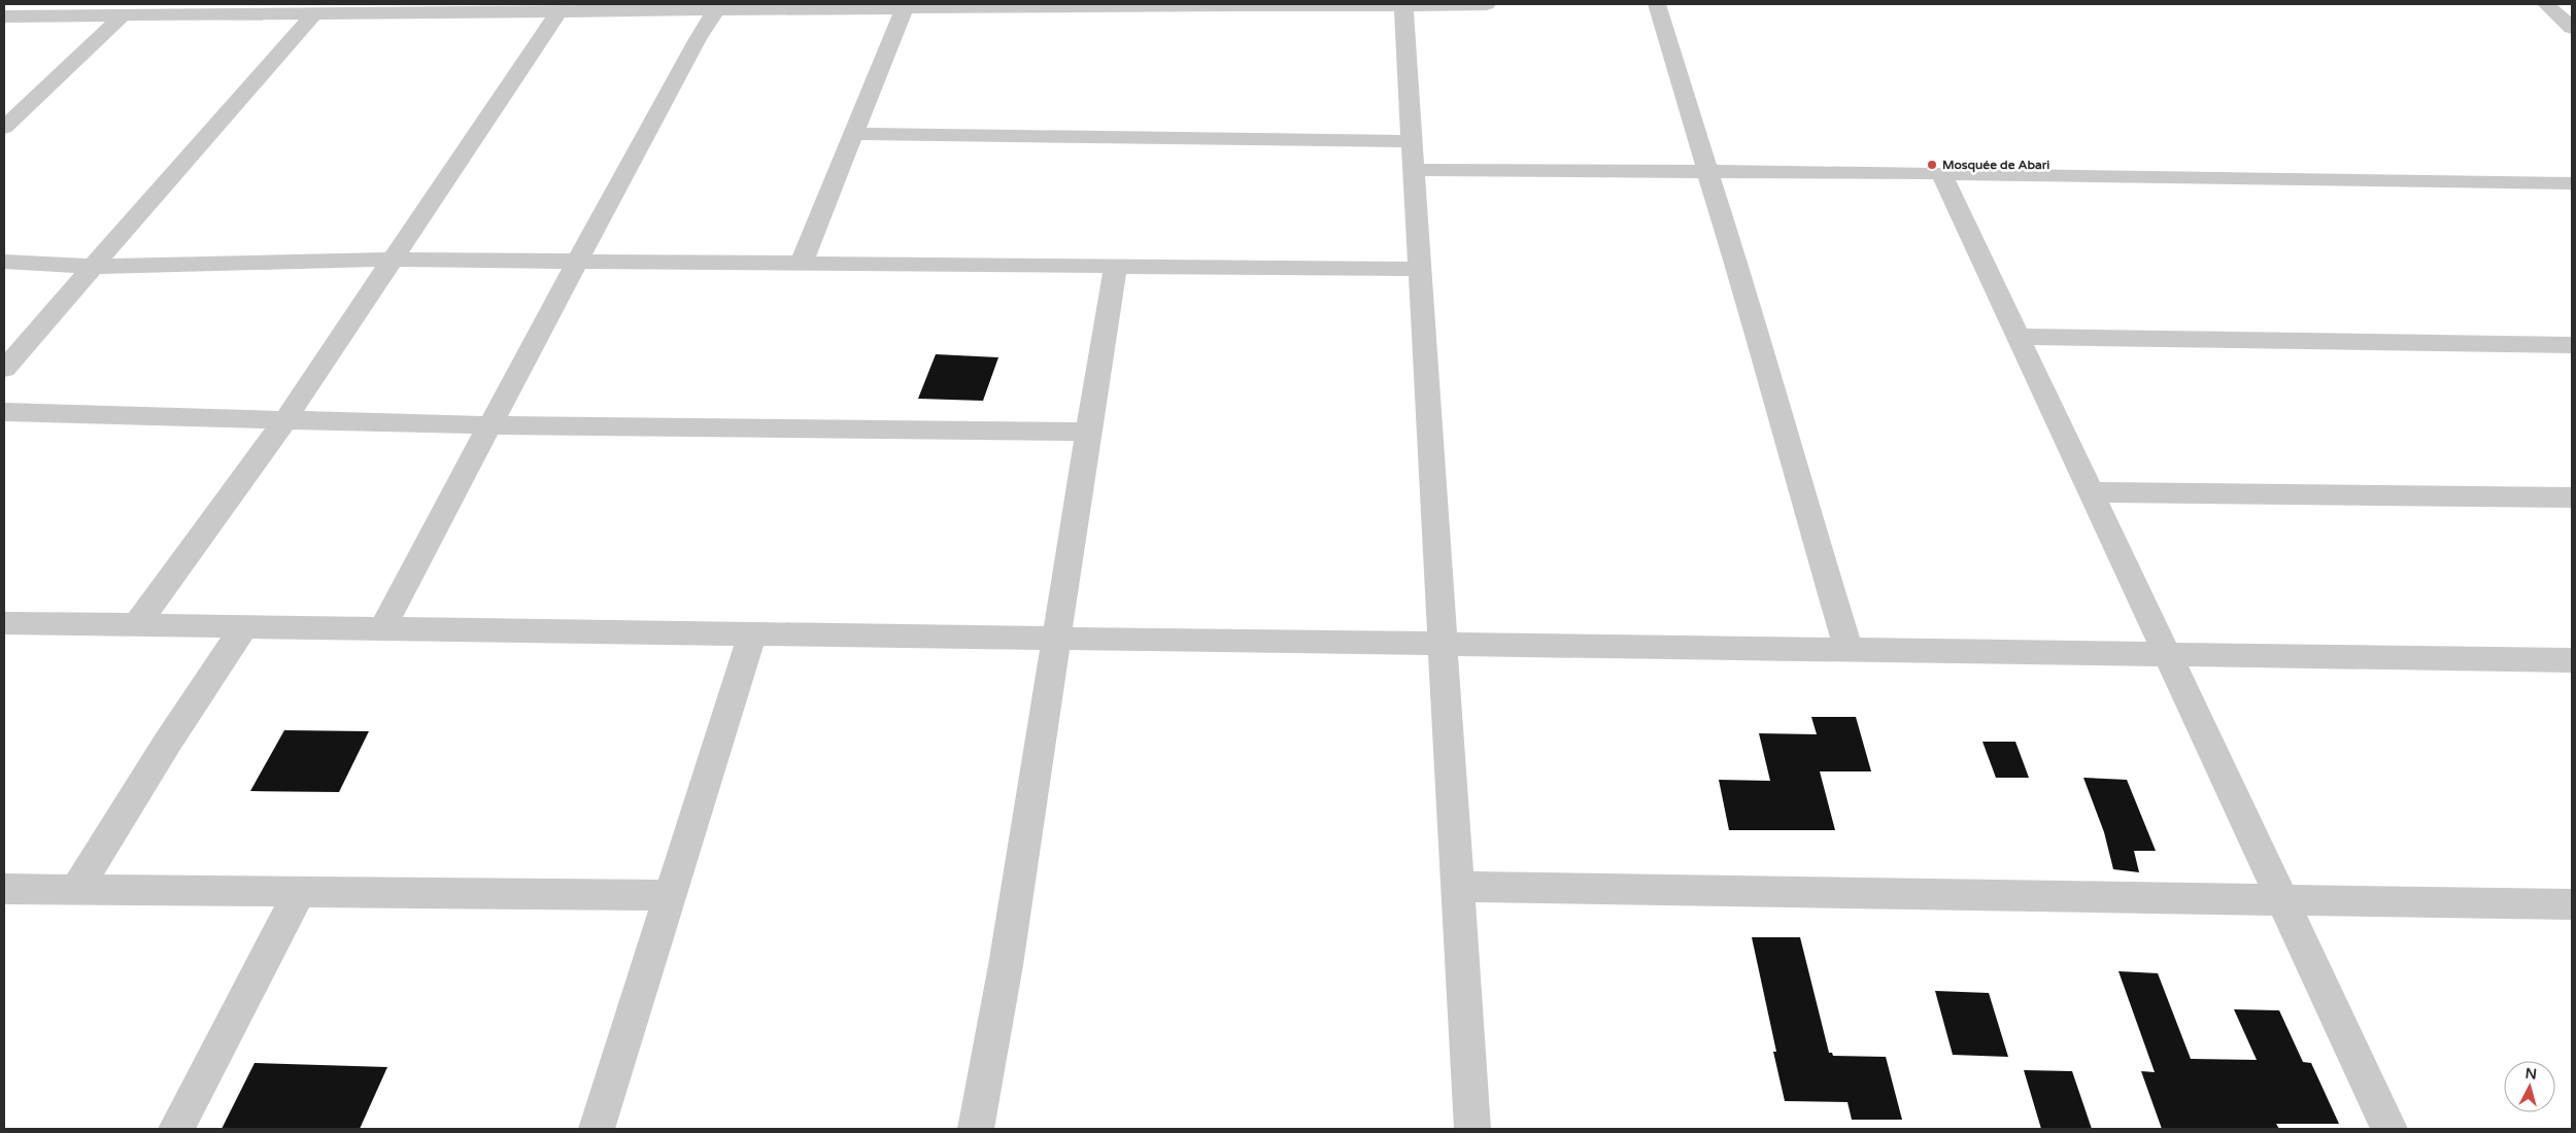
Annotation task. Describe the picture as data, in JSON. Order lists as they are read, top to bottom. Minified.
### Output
{"places":["Mosquée de Abari"],"north":"top"}
